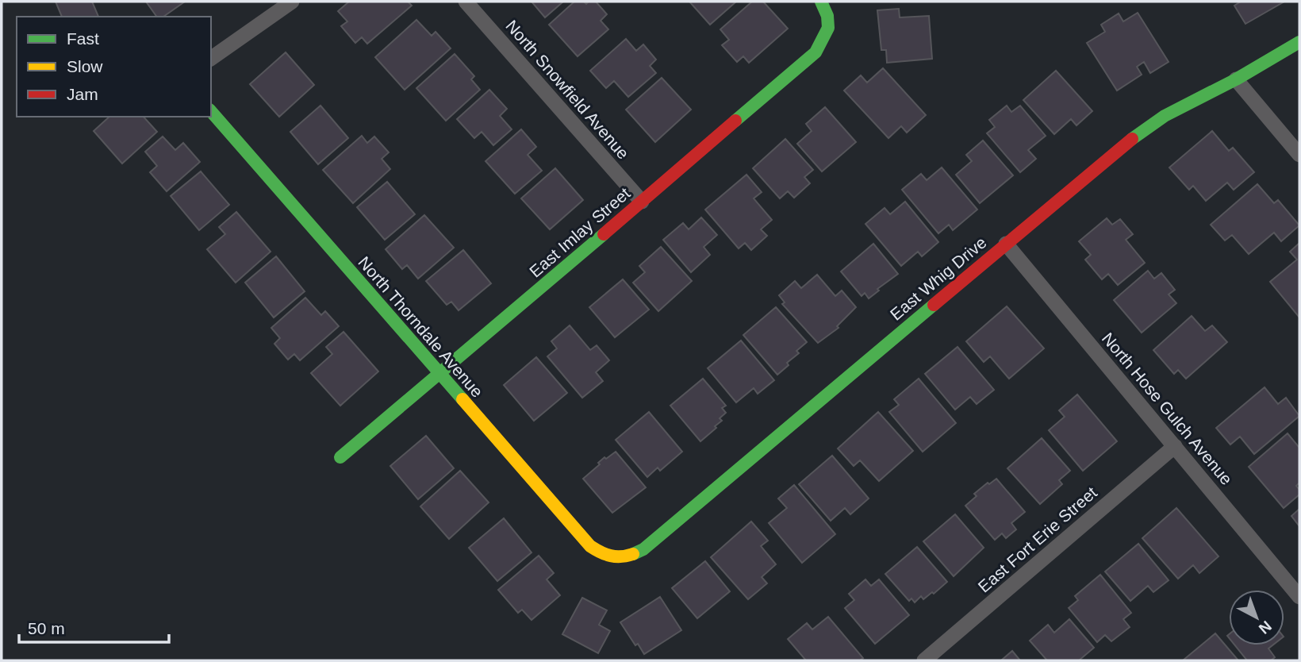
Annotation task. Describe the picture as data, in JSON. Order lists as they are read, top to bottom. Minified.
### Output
{"streets":{"street":["North Snowfield Avenue","East Imlay Street","East Whig Drive","North Thorndale Avenue","North Hose Gulch Avenue","East Fort Erie Street"]},"crossings":[["North Snowfield Avenue","East Imlay Street"],["East Imlay Street","North Thorndale Avenue"],["East Whig Drive","North Thorndale Avenue"],["East Whig Drive","North Hose Gulch Avenue"],["North Hose Gulch Avenue","East Fort Erie Street"]],"legend":["Fast","Slow","Jam"],"scale_bar":"50 m","north":"bottom right"}
